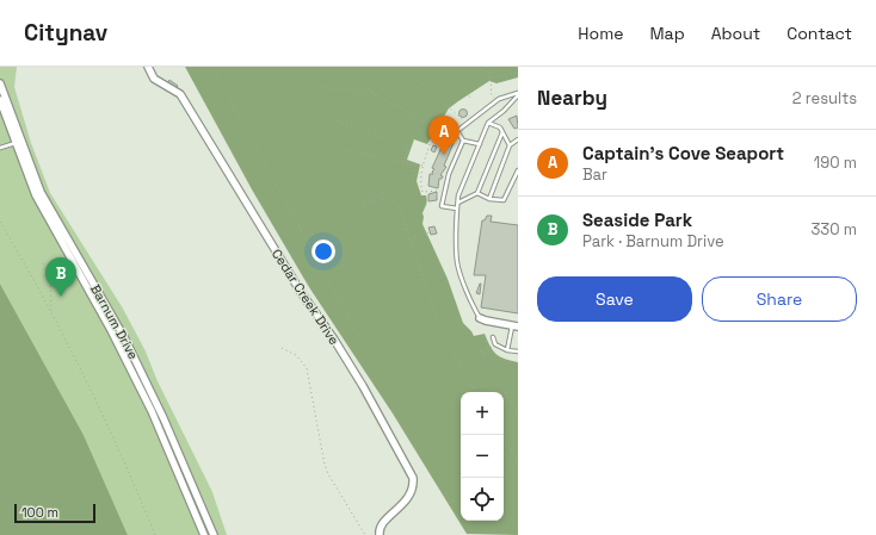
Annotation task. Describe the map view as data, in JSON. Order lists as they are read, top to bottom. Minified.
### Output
{"streets":{"street":["Cedar Creek Drive","Barnum Drive"]},"scale_bar":"100 m","page":{"header":"Citynav","nav":["Home","Map","About","Contact"],"heading":["Nearby","2 results"],"pins":["A","B"],"list":[{"mark":"A","name":"Captain's Cove Seaport","note":"Bar","value":"190 m"},{"mark":"B","name":"Seaside Park","note":"Park · Barnum Drive","value":"330 m"}],"buttons":["Save","Share"],"map_buttons":["+","−"],"scale":"100 m"}}
